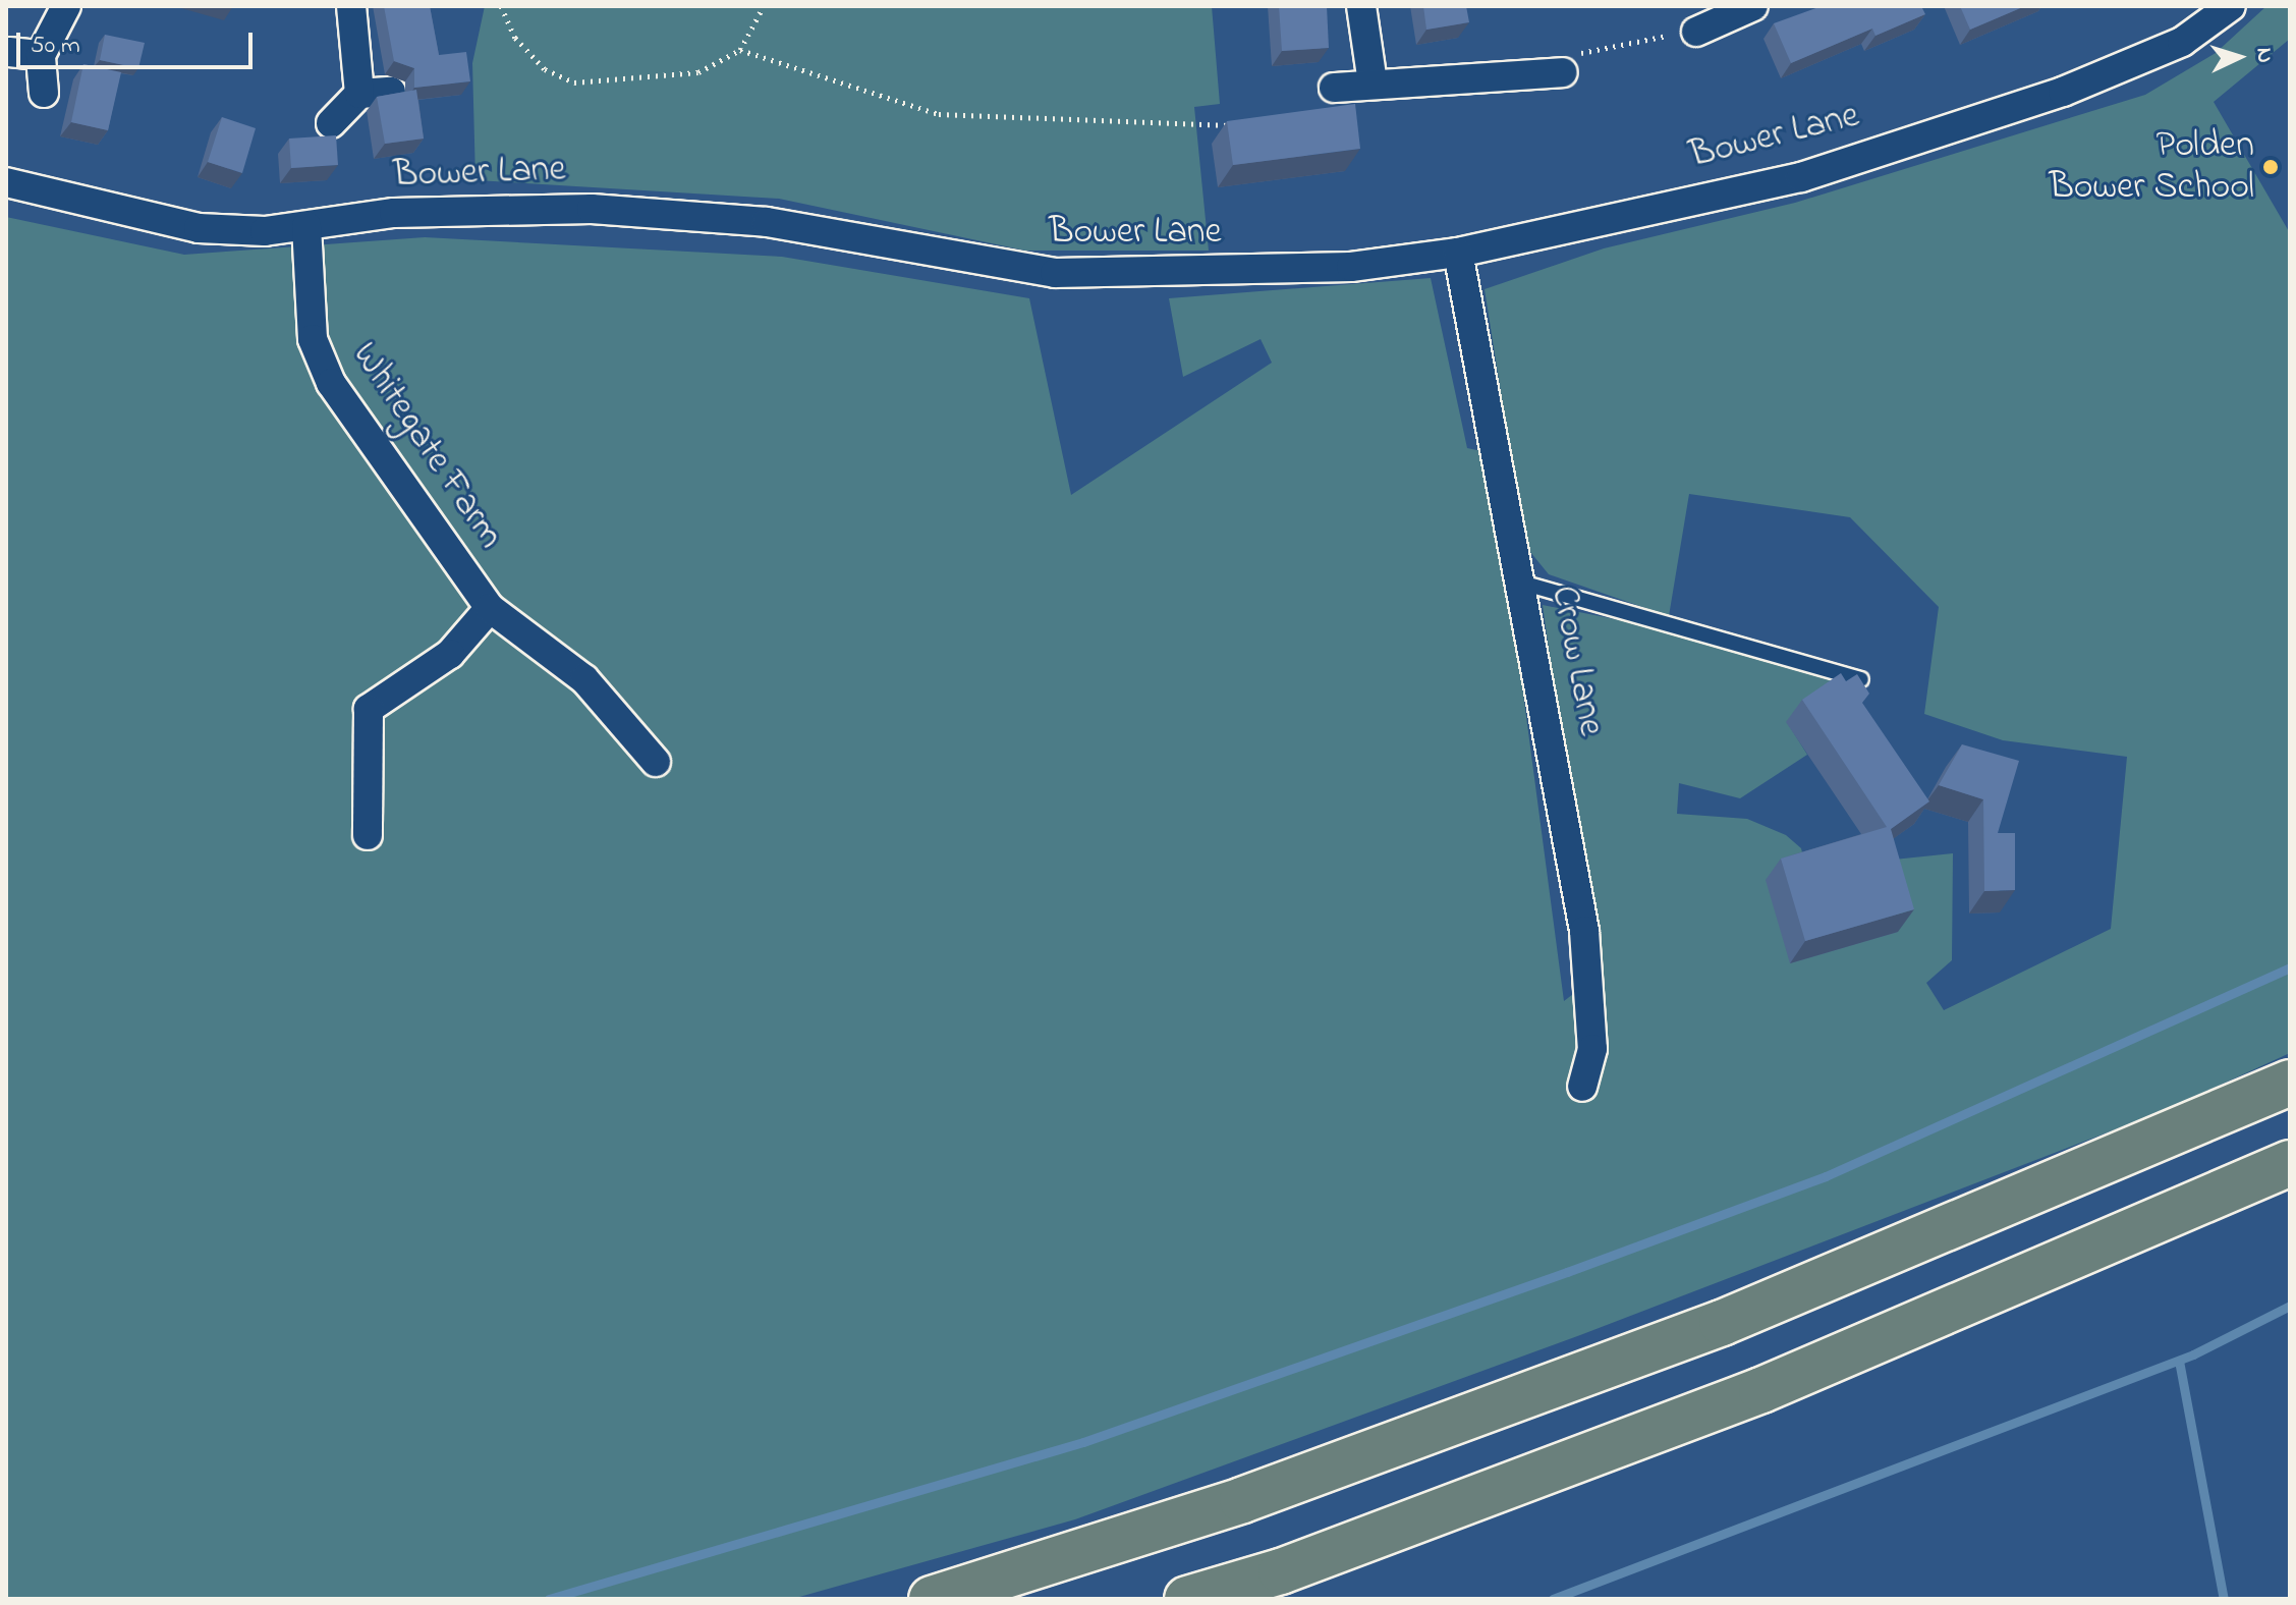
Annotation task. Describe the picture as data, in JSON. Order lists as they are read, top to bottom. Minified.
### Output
{"streets":{"street":["Bower Lane","Whitegate Farm","Crow Lane"]},"crossings":[["Bower Lane","Whitegate Farm"],["Bower Lane","Crow Lane"]],"places":["Polden Bower School"],"scale_bar":"50 m","north":"right"}
